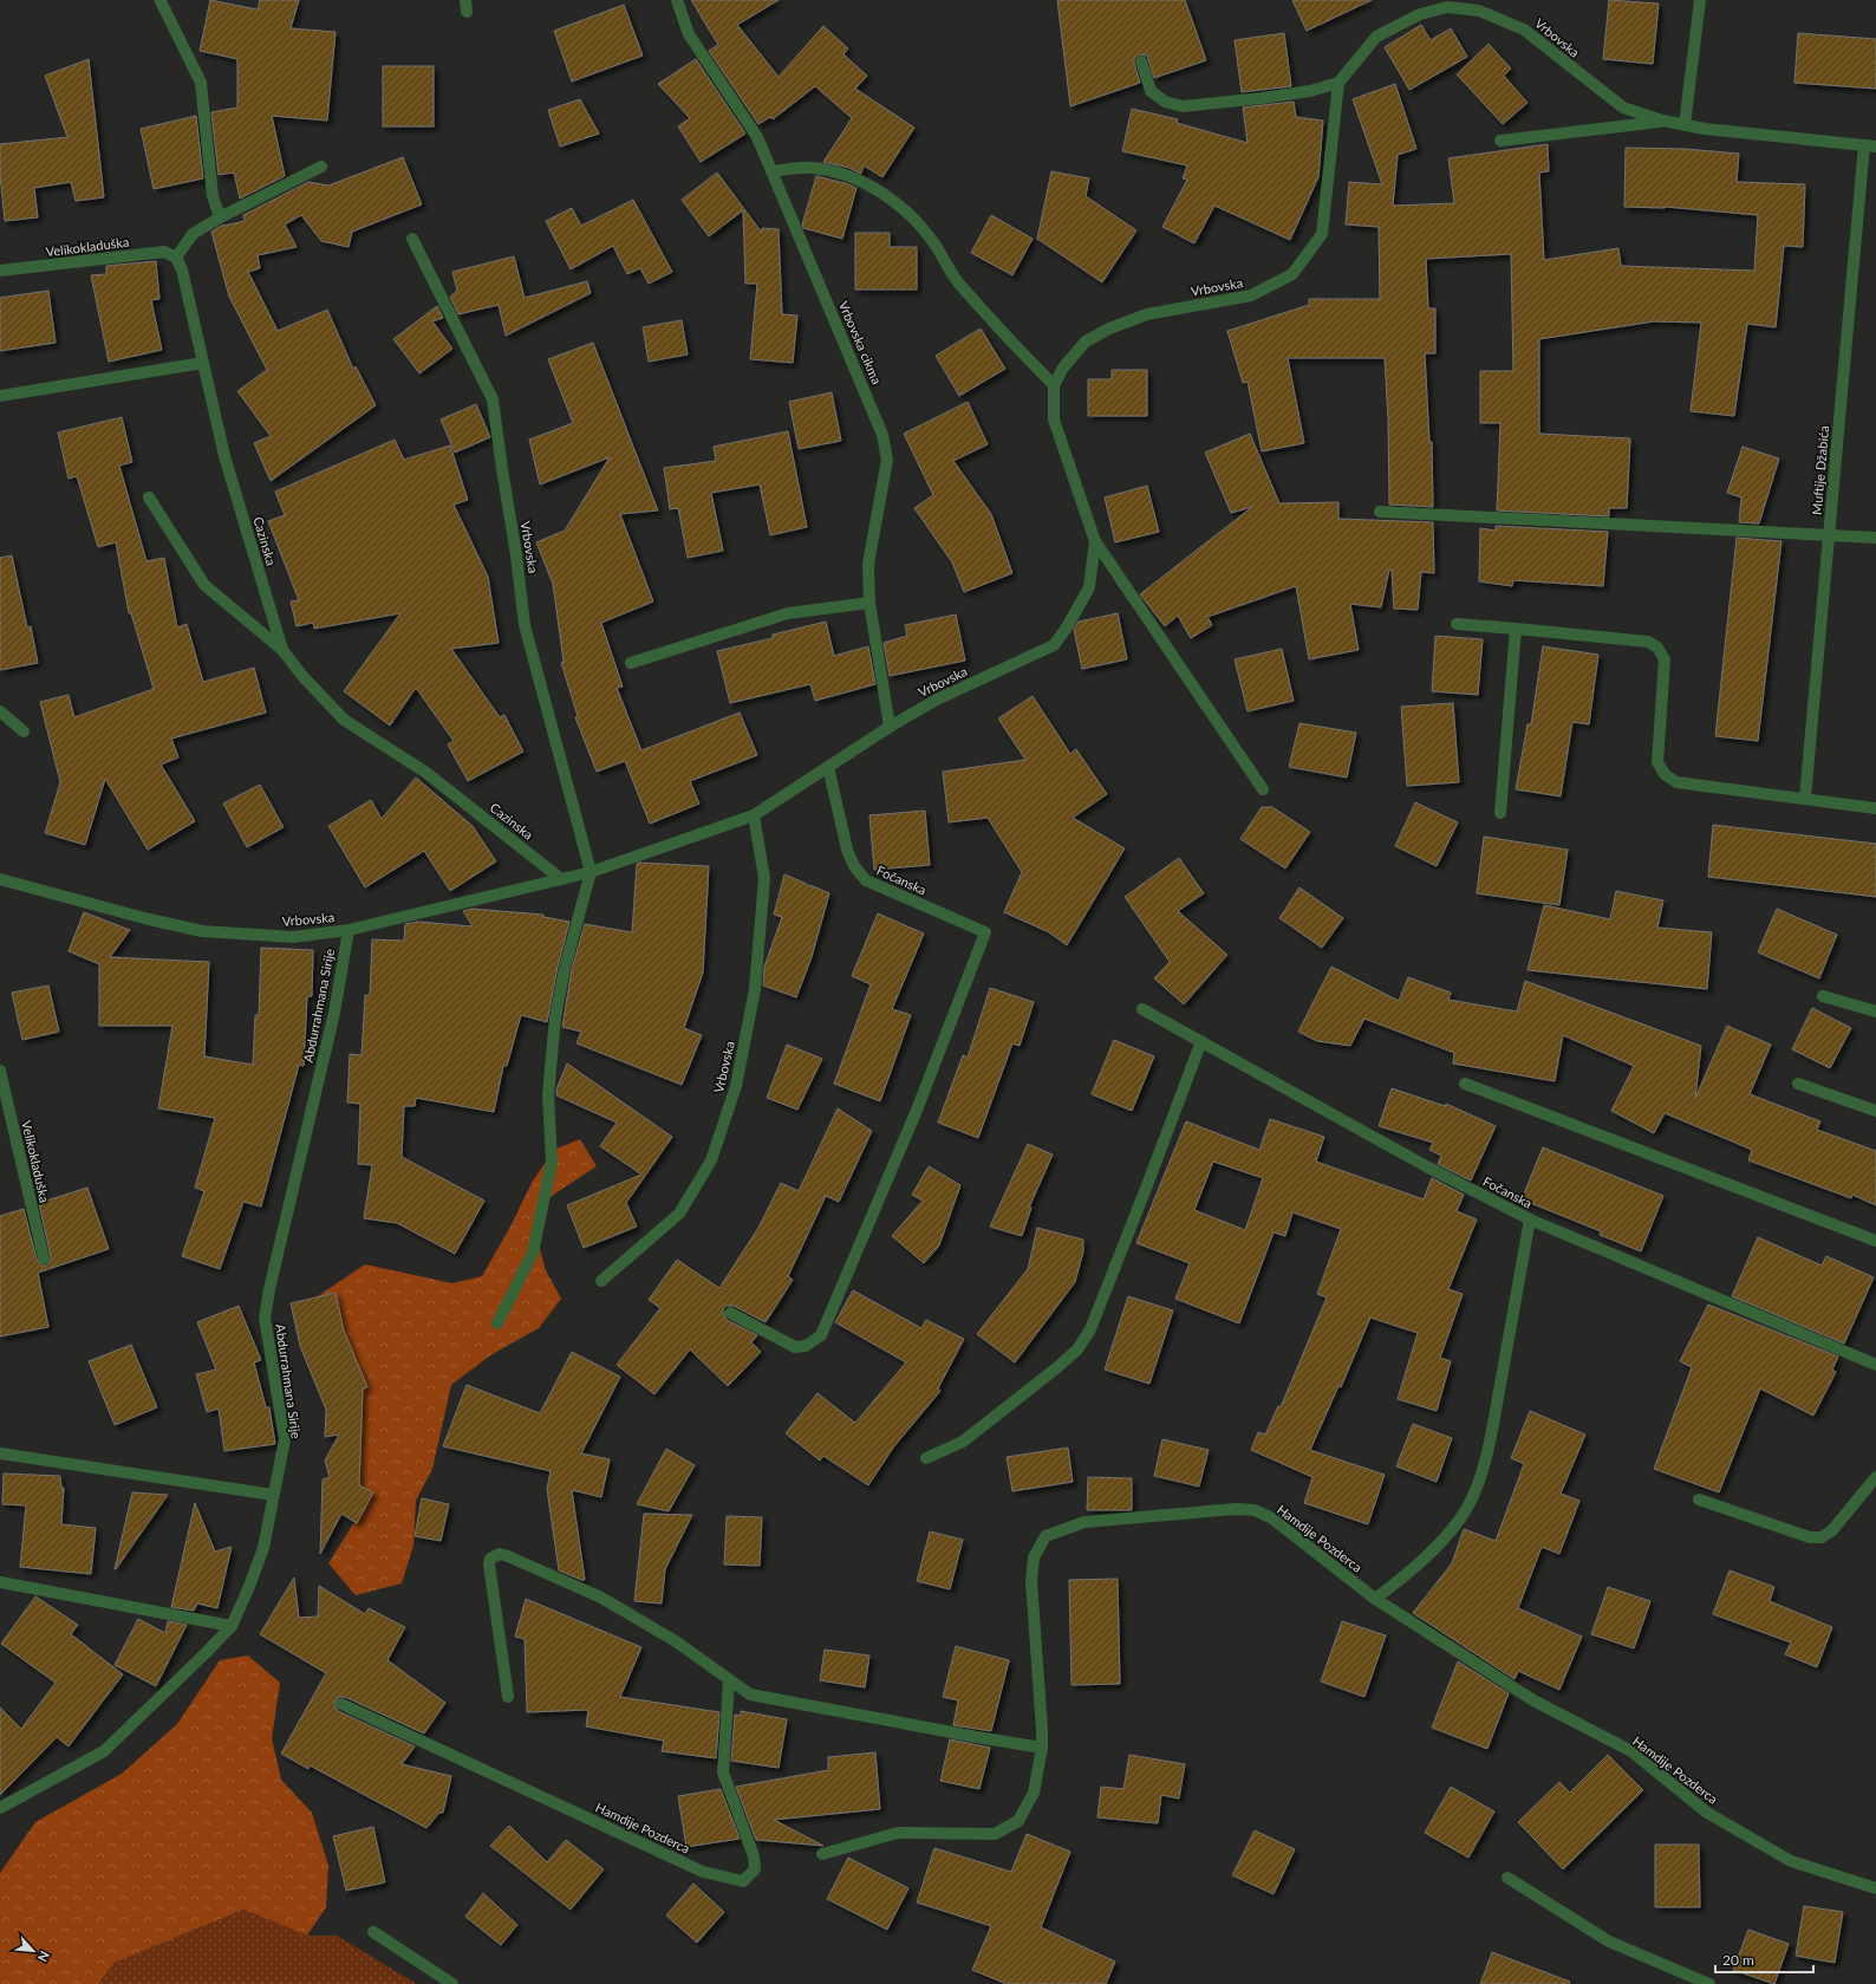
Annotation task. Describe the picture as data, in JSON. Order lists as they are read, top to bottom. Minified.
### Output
{"streets":{"street":["Vrbovska","Velikokladuška","Vrbovska cikma","Muftije Džabića","Cazinska","Fočanska","Abdurrahmana Sirije","Hamdije Pozderca"]},"crossings":[["Vrbovska","Vrbovska cikma"],["Vrbovska","Muftije Džabića"],["Vrbovska","Cazinska"],["Vrbovska","Fočanska"],["Vrbovska","Abdurrahmana Sirije"],["Velikokladuška","Cazinska"]],"scale_bar":"20 m","north":"bottom right"}
